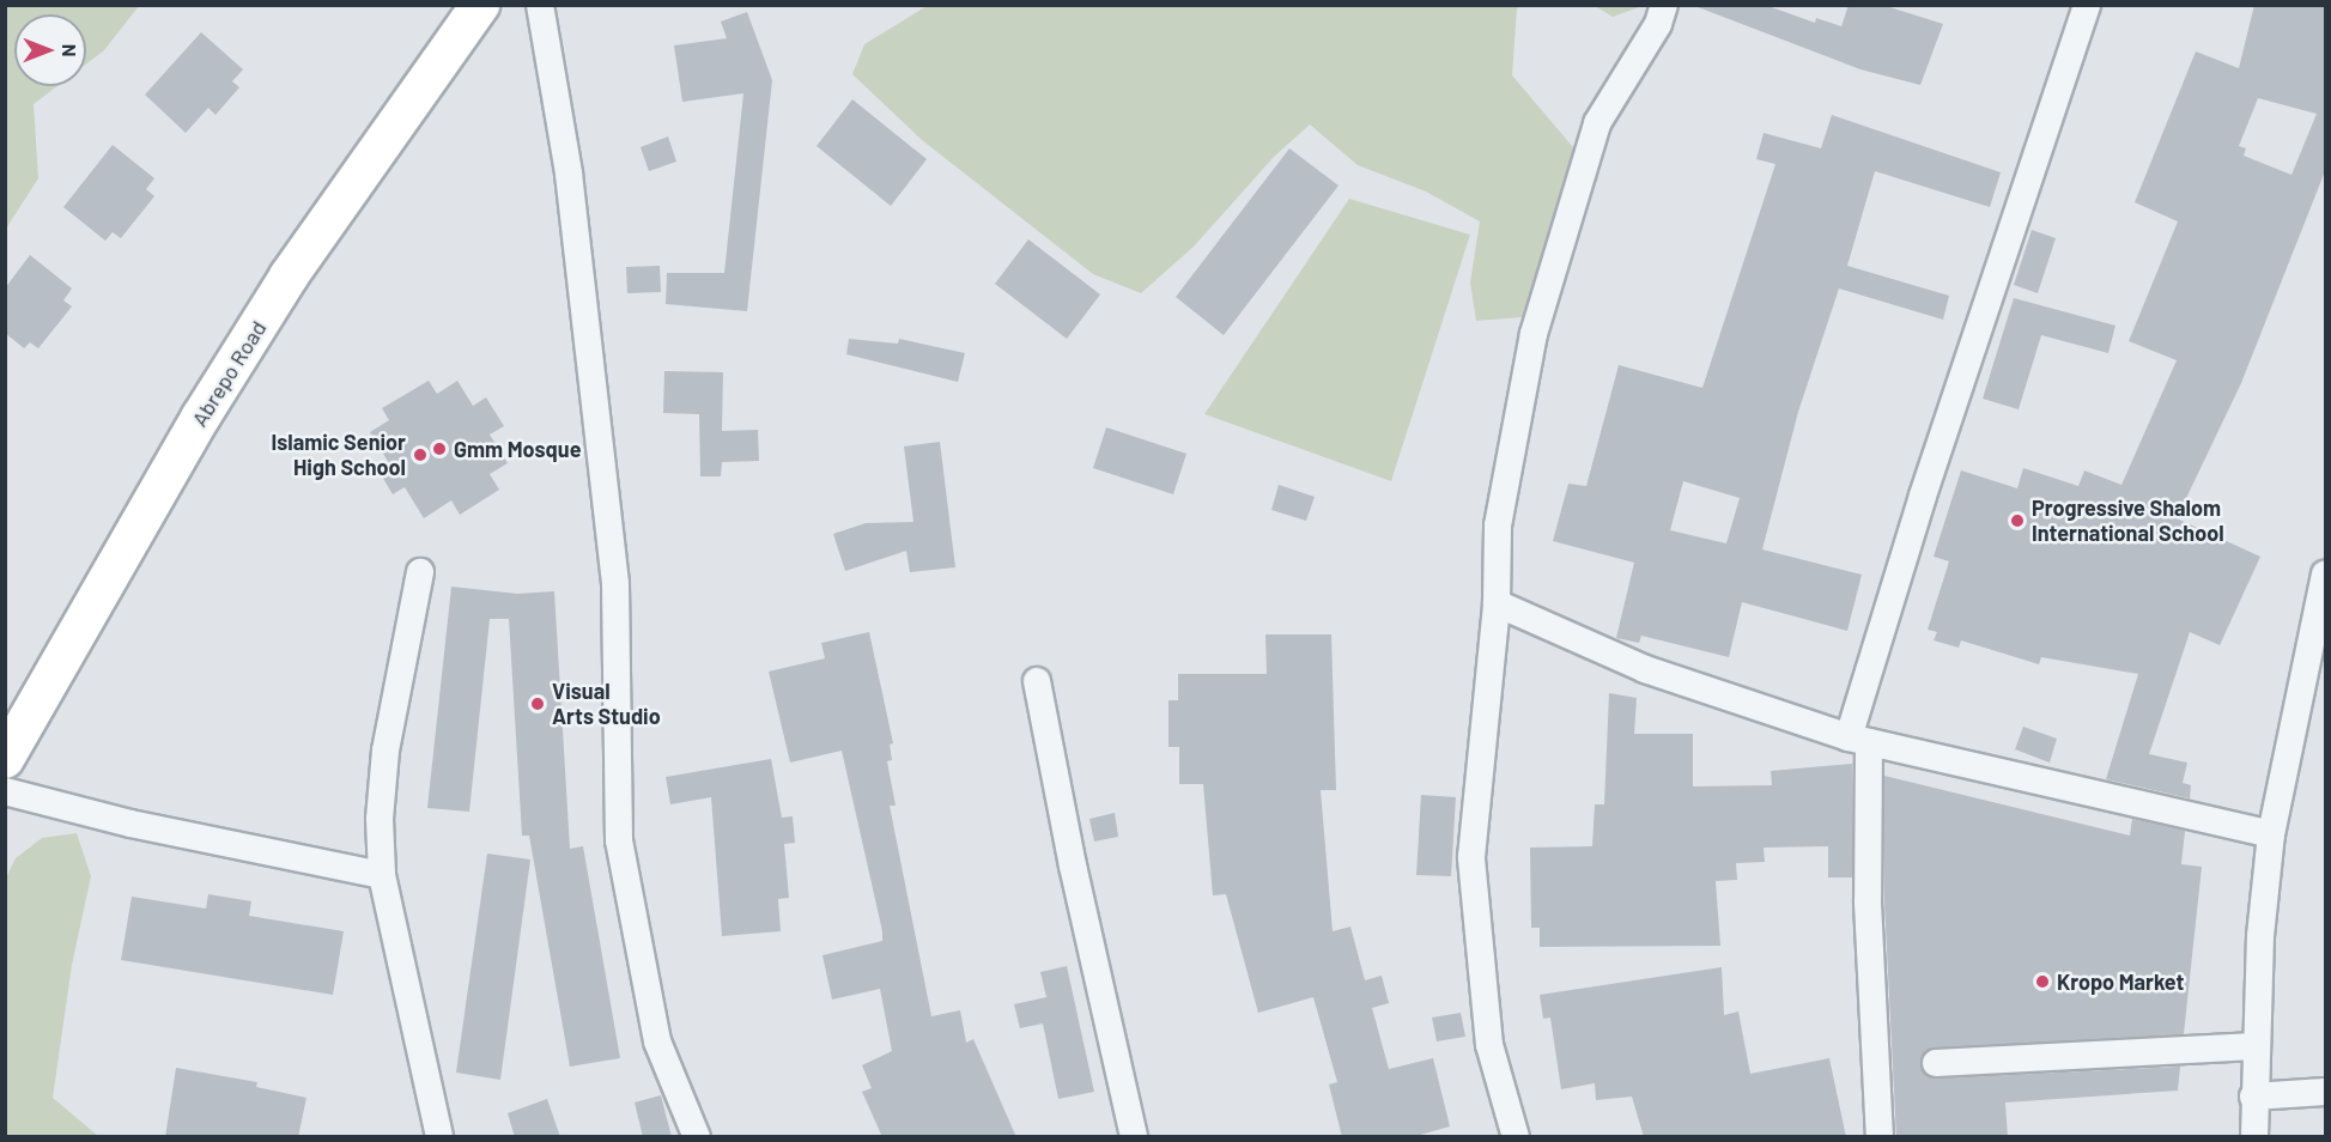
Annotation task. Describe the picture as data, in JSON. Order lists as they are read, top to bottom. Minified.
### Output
{"streets":{"main road":["Abrepo Road"]},"places":["Gmm Mosque","Islamic Senior High School","Progressive Shalom International School","Visual Arts Studio","Kropo Market"],"north":"right"}
